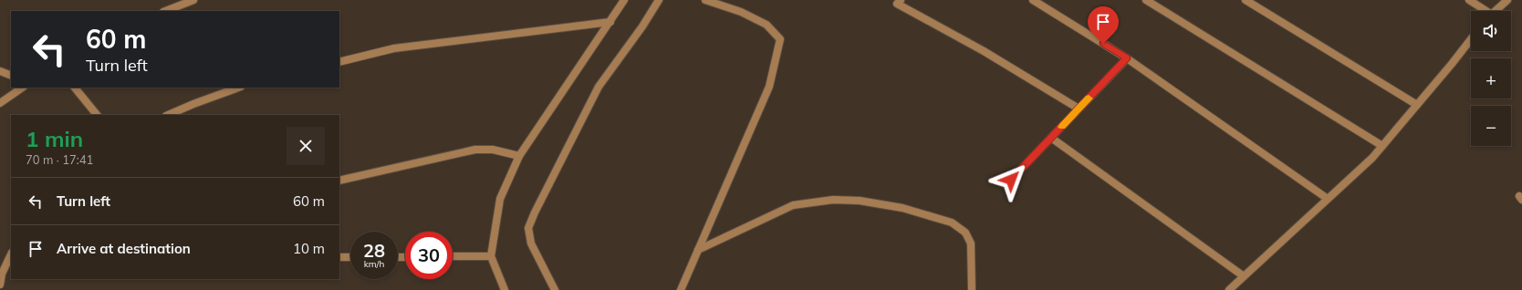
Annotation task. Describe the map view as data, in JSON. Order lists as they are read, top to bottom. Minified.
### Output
{"page":{"map_buttons":["+","−"],"turn":["60 m","Turn left"],"heading":["1 min","70 m · 17:41"],"list":[{"name":"Turn left","value":"60 m"},{"name":"Arrive at destination","value":"10 m"}],"speed":"28 km/h","limit":"30"}}
